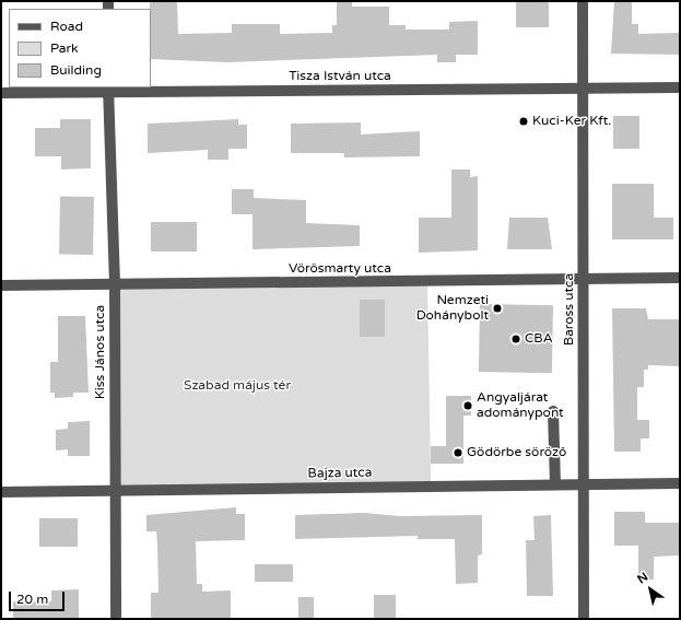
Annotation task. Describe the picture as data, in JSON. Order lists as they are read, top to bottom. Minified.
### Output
{"streets":{"street":["Tisza István utca","Vörösmarty utca","Baross utca","Kiss János utca","Bajza utca"]},"crossings":[["Tisza István utca","Baross utca"],["Tisza István utca","Kiss János utca"],["Vörösmarty utca","Baross utca"],["Vörösmarty utca","Kiss János utca"],["Baross utca","Bajza utca"],["Kiss János utca","Bajza utca"]],"parks":["Szabad május tér"],"places":["Kuci-Ker Kft.","Nemzeti Dohánybolt","CBA","Angyaljárat adománypont","Gödörbe söröző"],"legend":["Road","Park","Building"],"scale_bar":"20 m","north":"top left"}
